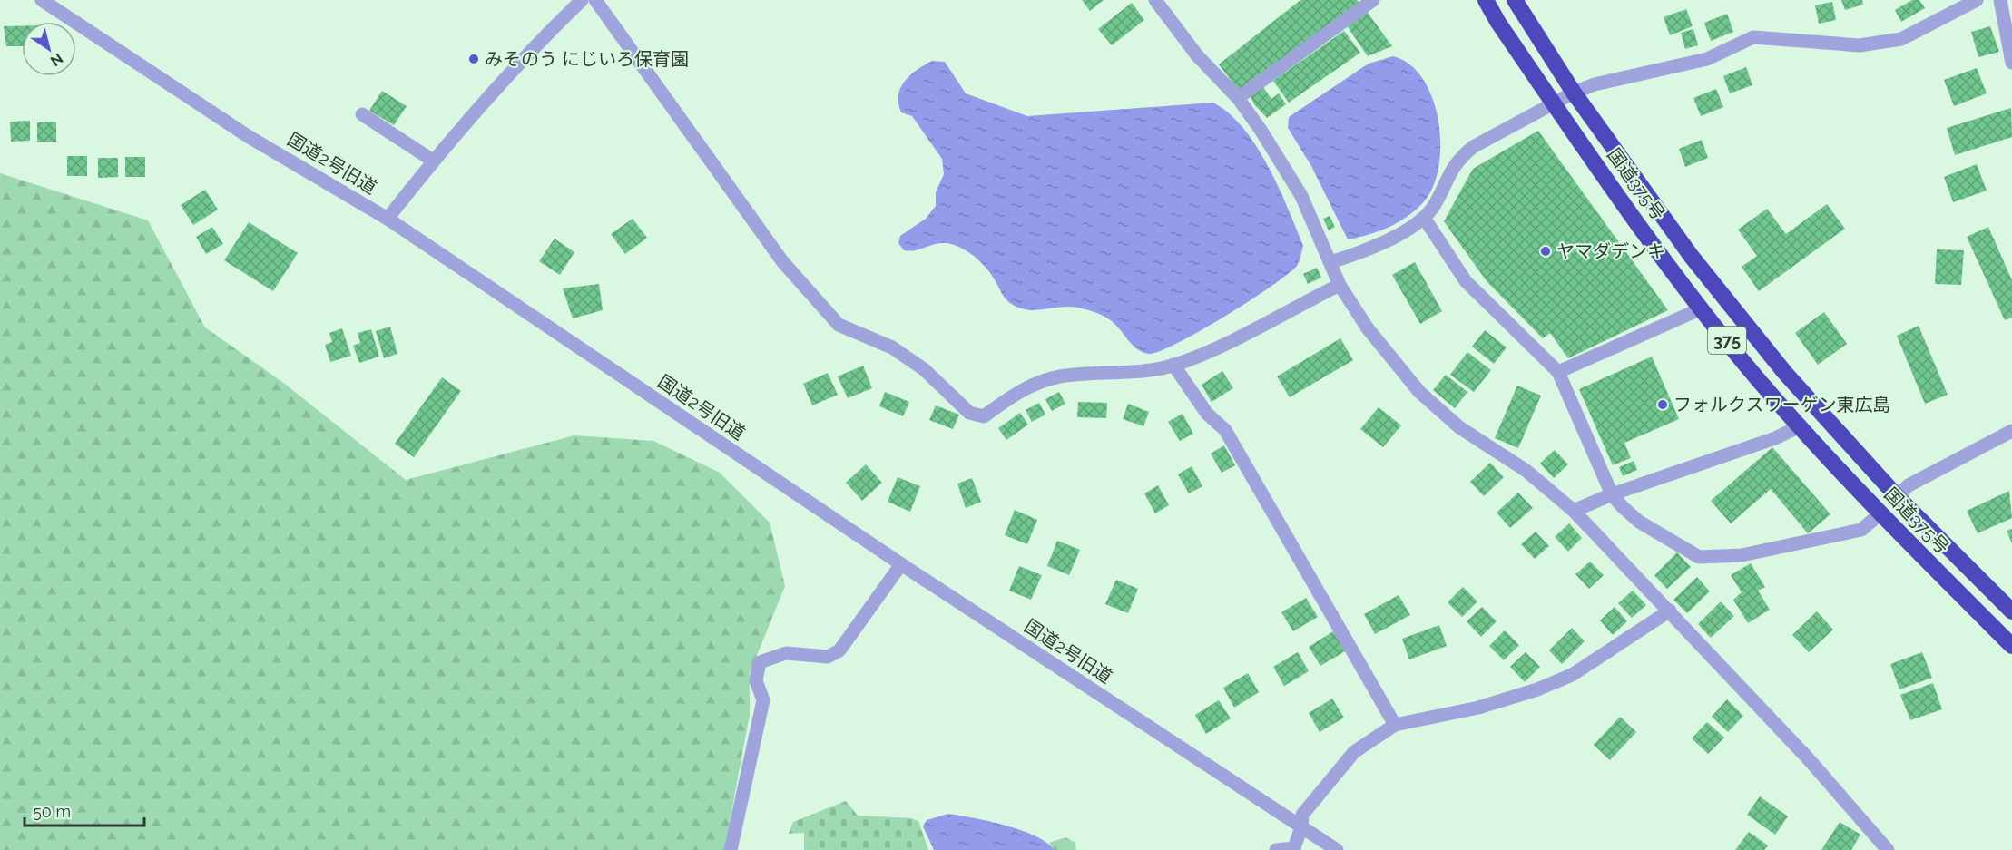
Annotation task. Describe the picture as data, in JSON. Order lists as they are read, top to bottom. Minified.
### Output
{"streets":{"highway":["国道375号","375"],"street":["国道2号旧道"]},"places":["みそのう にじいろ保育園","ヤマダデンキ","フォルクスワーゲン東広島"],"scale_bar":"50 m","north":"bottom right"}
